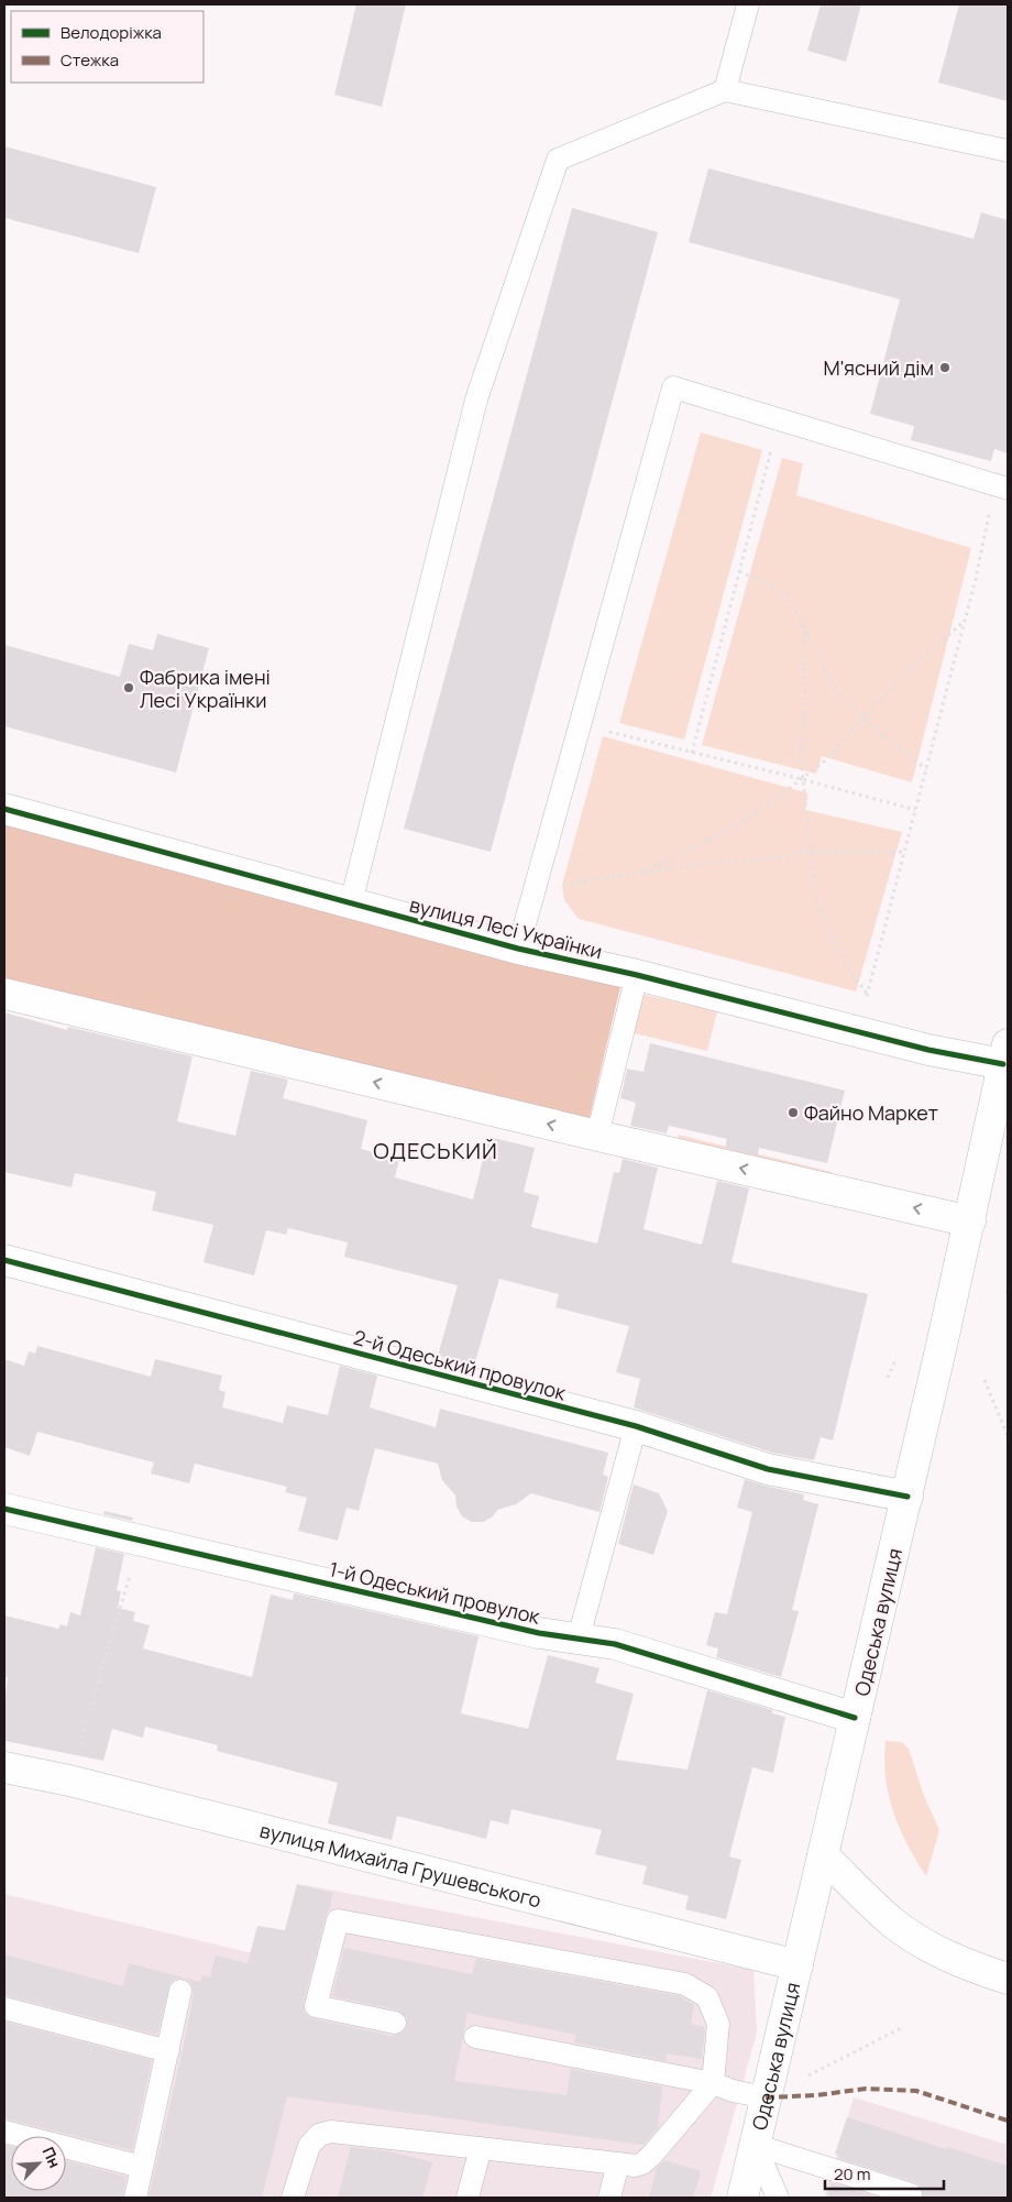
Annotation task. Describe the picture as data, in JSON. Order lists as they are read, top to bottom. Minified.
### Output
{"streets":{"street":["вулиця Лесі Українки","2-й Одеський провулок","1-й Одеський провулок","Одеська вулиця","вулиця Михайла Грушевського"]},"crossings":[["вулиця Лесі Українки","Одеська вулиця"],["2-й Одеський провулок","Одеська вулиця"],["1-й Одеський провулок","Одеська вулиця"],["Одеська вулиця","вулиця Михайла Грушевського"]],"districts":["ОДЕСЬКИЙ"],"places":["М'ясний дім","Фабрика імені Лесі Українки","Файно Маркет"],"legend":["Велодоріжка","Стежка"],"scale_bar":"20 m","north":"top right"}
